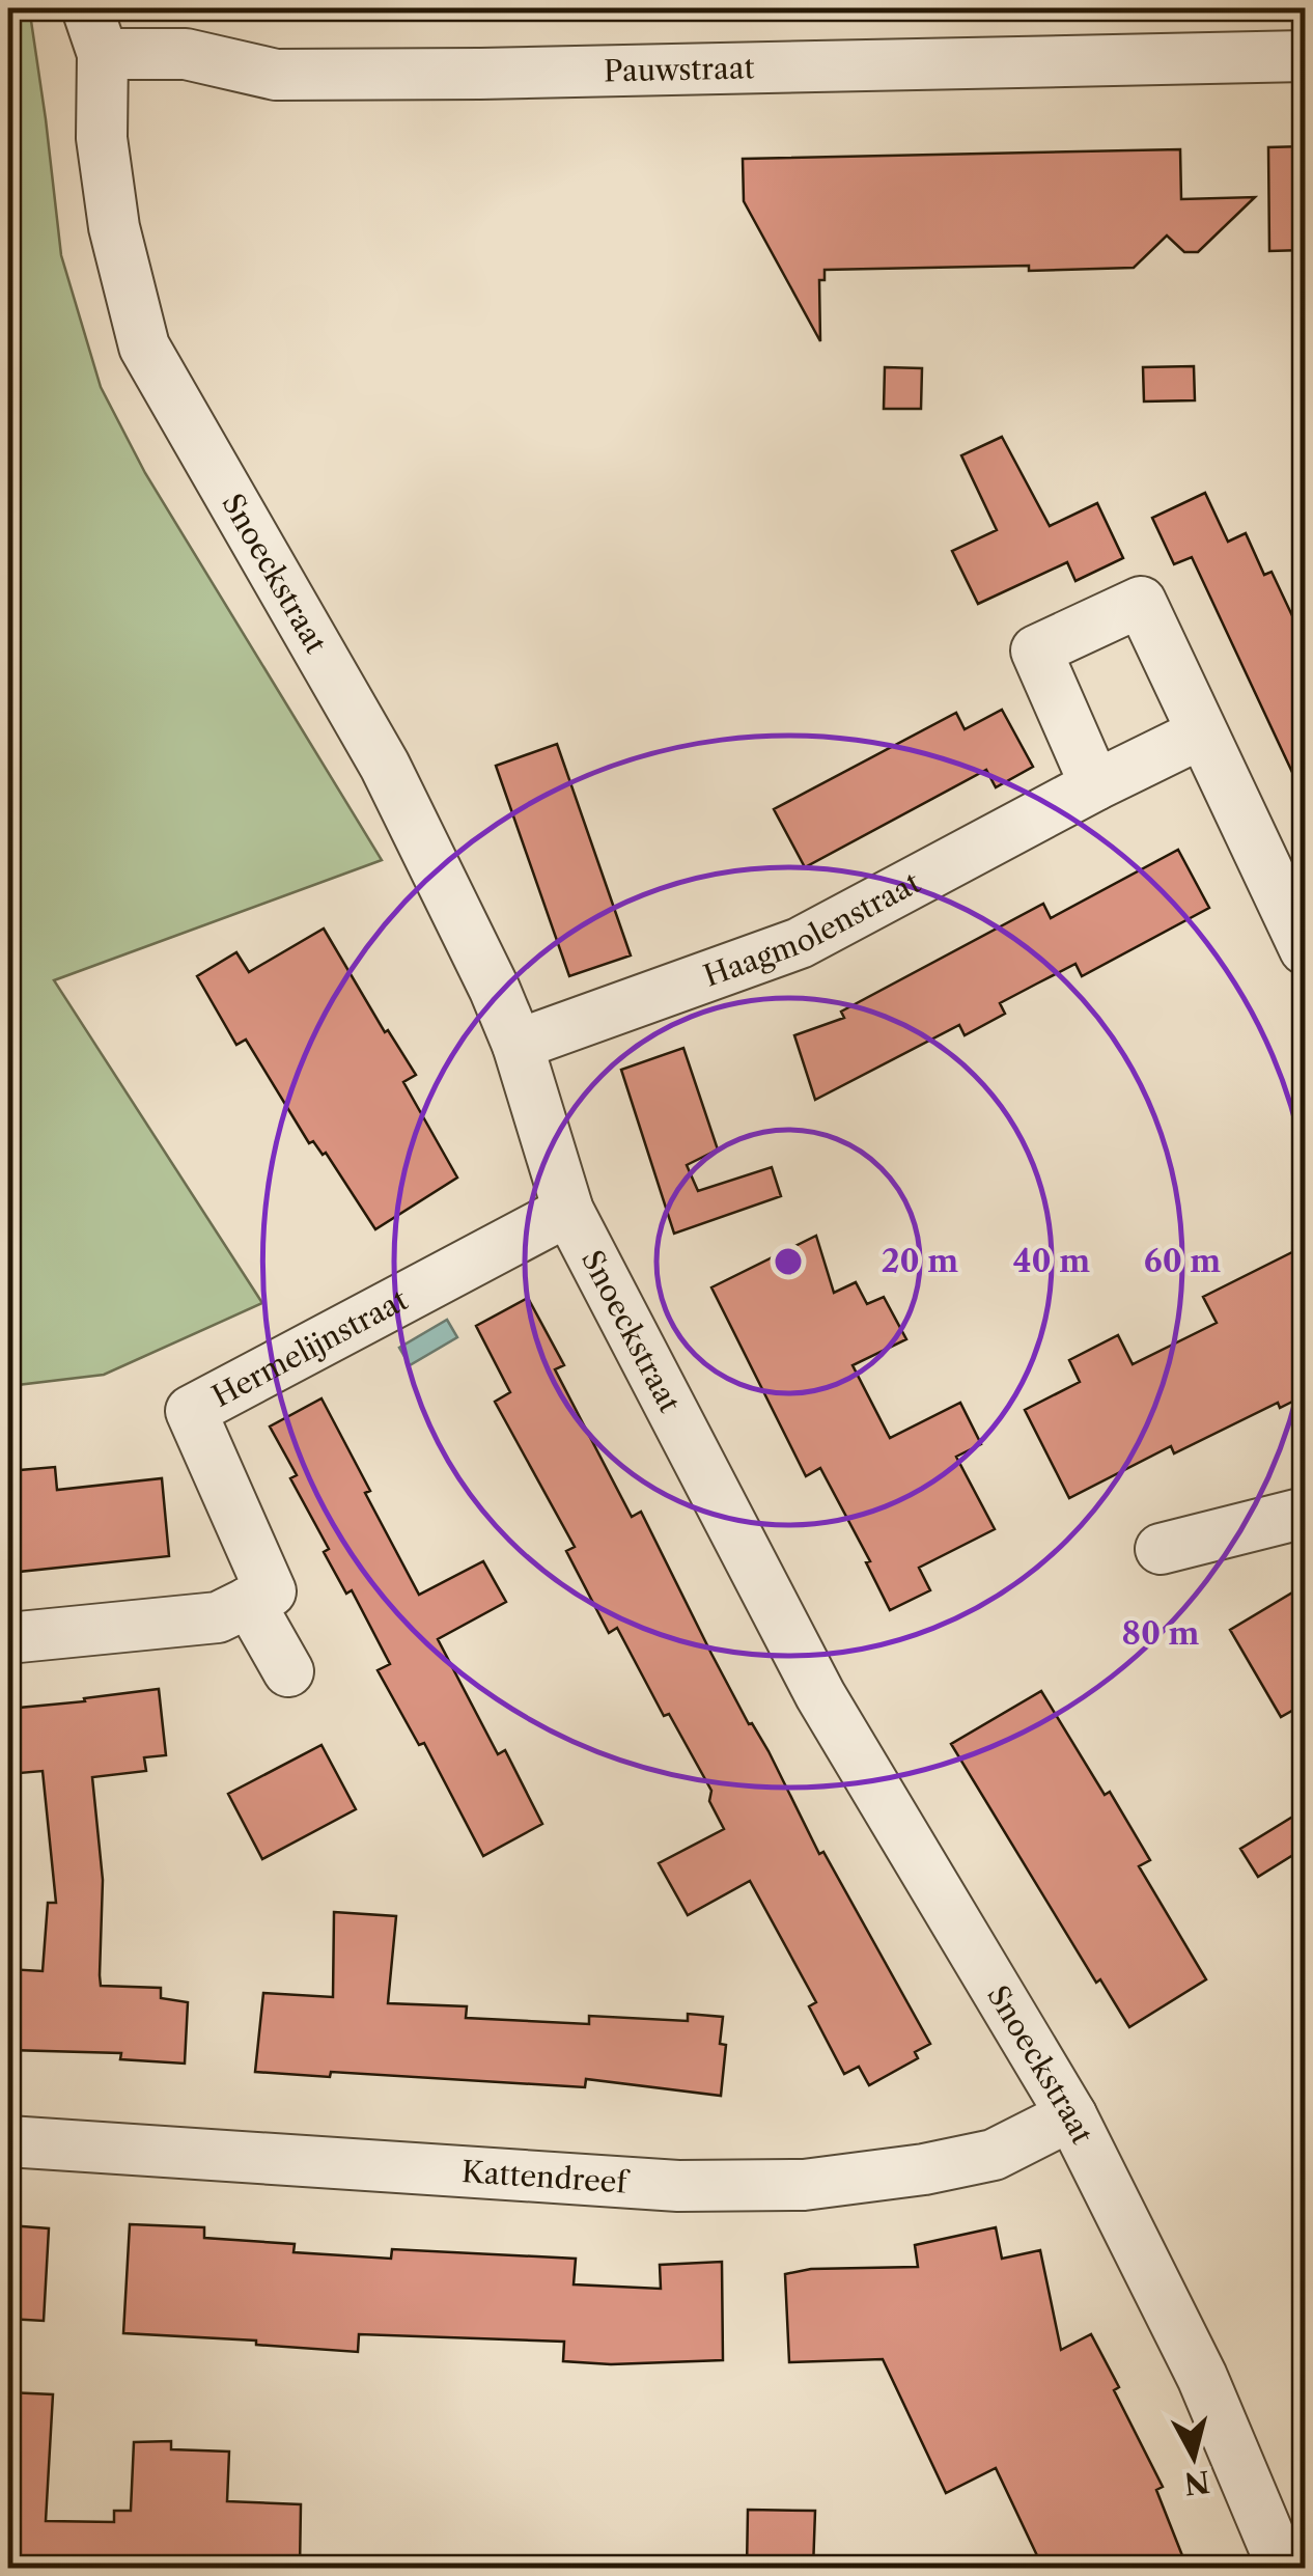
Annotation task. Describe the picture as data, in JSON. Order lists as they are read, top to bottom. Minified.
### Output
{"streets":{"street":["Pauwstraat","Snoeckstraat","Haagmolenstraat","Hermelijnstraat","Kattendreef"]},"crossings":[["Pauwstraat","Snoeckstraat"],["Snoeckstraat","Haagmolenstraat"],["Snoeckstraat","Hermelijnstraat"],["Snoeckstraat","Kattendreef"]],"north":"bottom","rings":["20 m","40 m","60 m","80 m"]}
